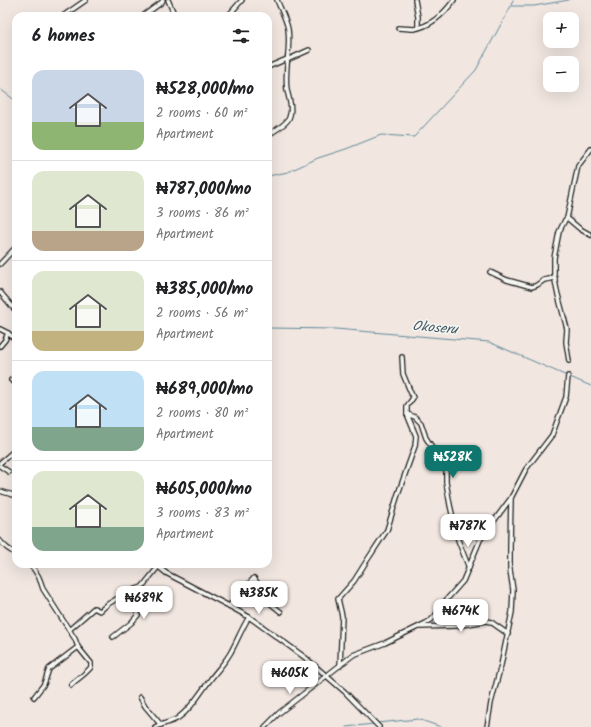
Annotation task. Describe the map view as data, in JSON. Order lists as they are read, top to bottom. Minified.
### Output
{"water":["Okoseru"],"page":{"map_buttons":["+","−"],"heading":"6 homes","list":[{"name":"₦528,000/mo","note":"2 rooms · 60 m² · Apartment"},{"name":"₦787,000/mo","note":"3 rooms · 86 m² · Apartment"},{"name":"₦385,000/mo","note":"2 rooms · 56 m² · Apartment"},{"name":"₦689,000/mo","note":"2 rooms · 80 m² · Apartment"},{"name":"₦605,000/mo","note":"3 rooms · 83 m² · Apartment"}],"price":["₦528K","₦787K","₦385K","₦689K","₦674K","₦605K"]}}
